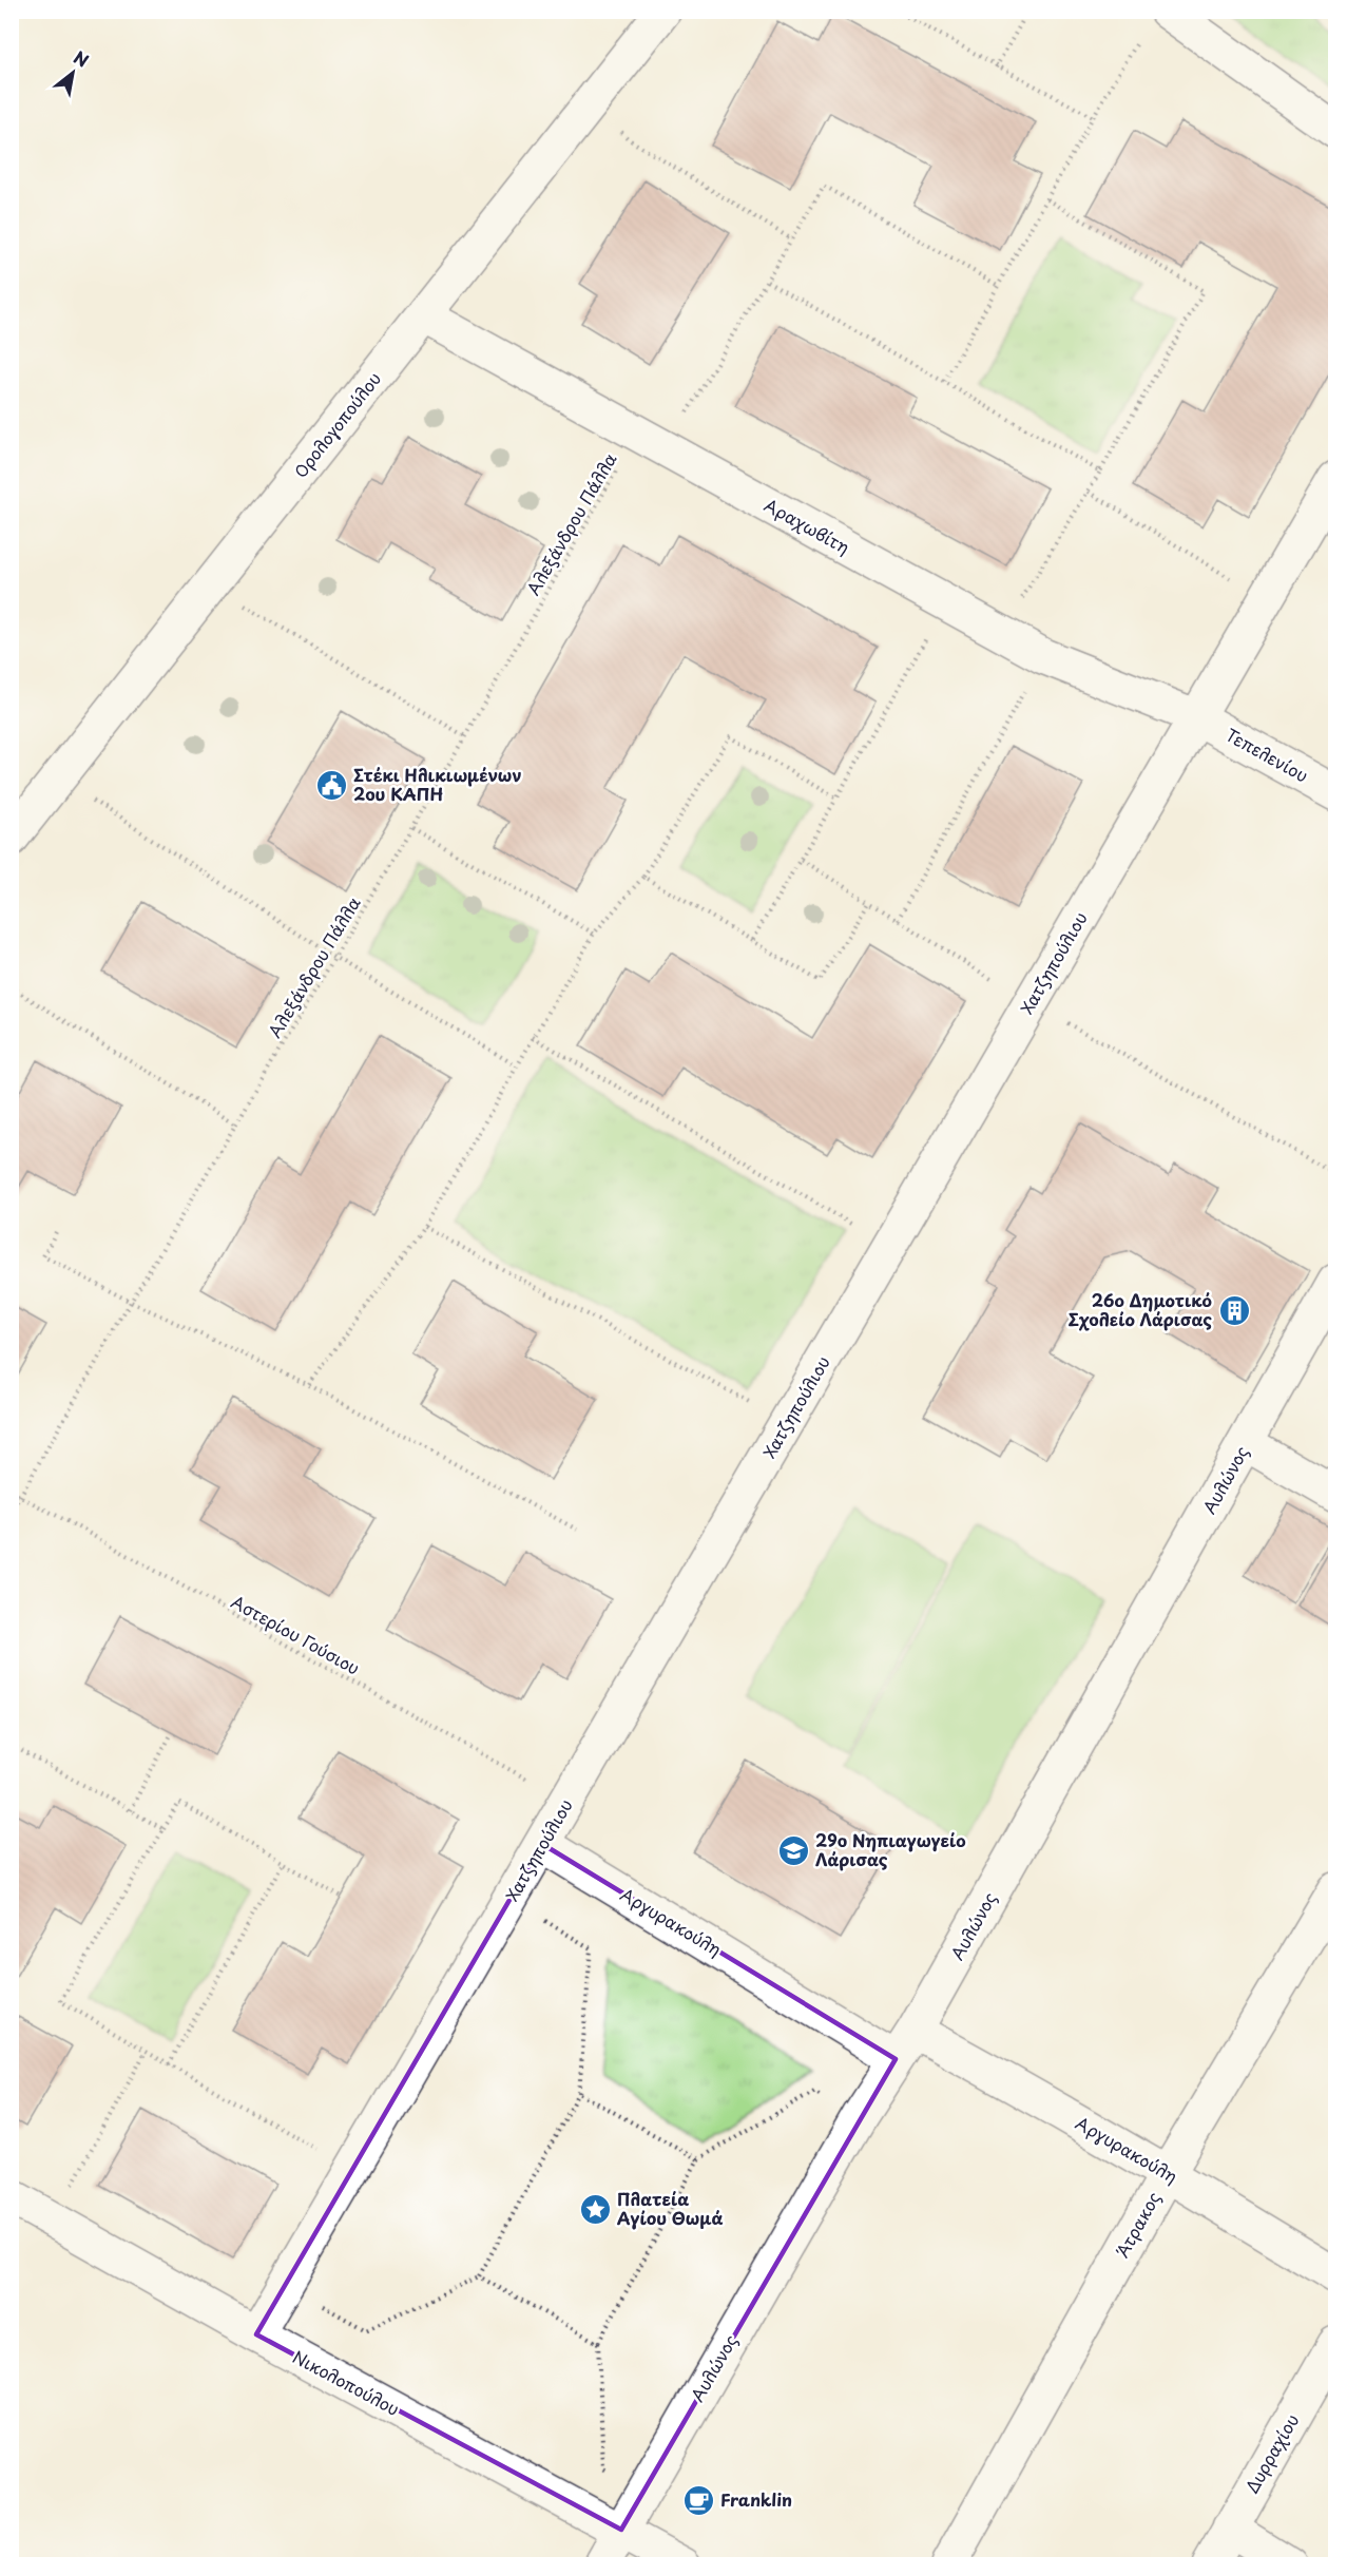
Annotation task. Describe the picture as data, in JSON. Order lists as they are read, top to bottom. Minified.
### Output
{"streets":{"street":["Ορολογοπούλου","Αραχωβίτη","Τεπελενίου","Χατζηπούλιου","Αυλώνος","Αργυρακούλη","Άτρακος","Νικολοπούλου","Δυρραχίου"],"path":["Αλεξάνδρου Πάλλα","Αστερίου Γούσιου"]},"crossings":[["Ορολογοπούλου","Αραχωβίτη"],["Αλεξάνδρου Πάλλα","Αραχωβίτη"],["Αλεξάνδρου Πάλλα","Αστερίου Γούσιου"],["Αραχωβίτη","Τεπελενίου"],["Αραχωβίτη","Χατζηπούλιου"],["Τεπελενίου","Χατζηπούλιου"],["Χατζηπούλιου","Αστερίου Γούσιου"],["Χατζηπούλιου","Αργυρακούλη"],["Χατζηπούλιου","Νικολοπούλου"],["Αυλώνος","Αργυρακούλη"],["Αυλώνος","Νικολοπούλου"],["Αργυρακούλη","Άτρακος"]],"places":{"public building":["Στέκι Ηλικιωμένων 2ου ΚΑΠΗ"],"building":["26ο Δημοτικό Σχολείο Λάρισας"],"school or university":["29ο Νηπιαγωγείο Λάρισας"],"place":["Πλατεία Αγίου Θωμά"],"cafe":["Franklin"]},"north":"top right"}
